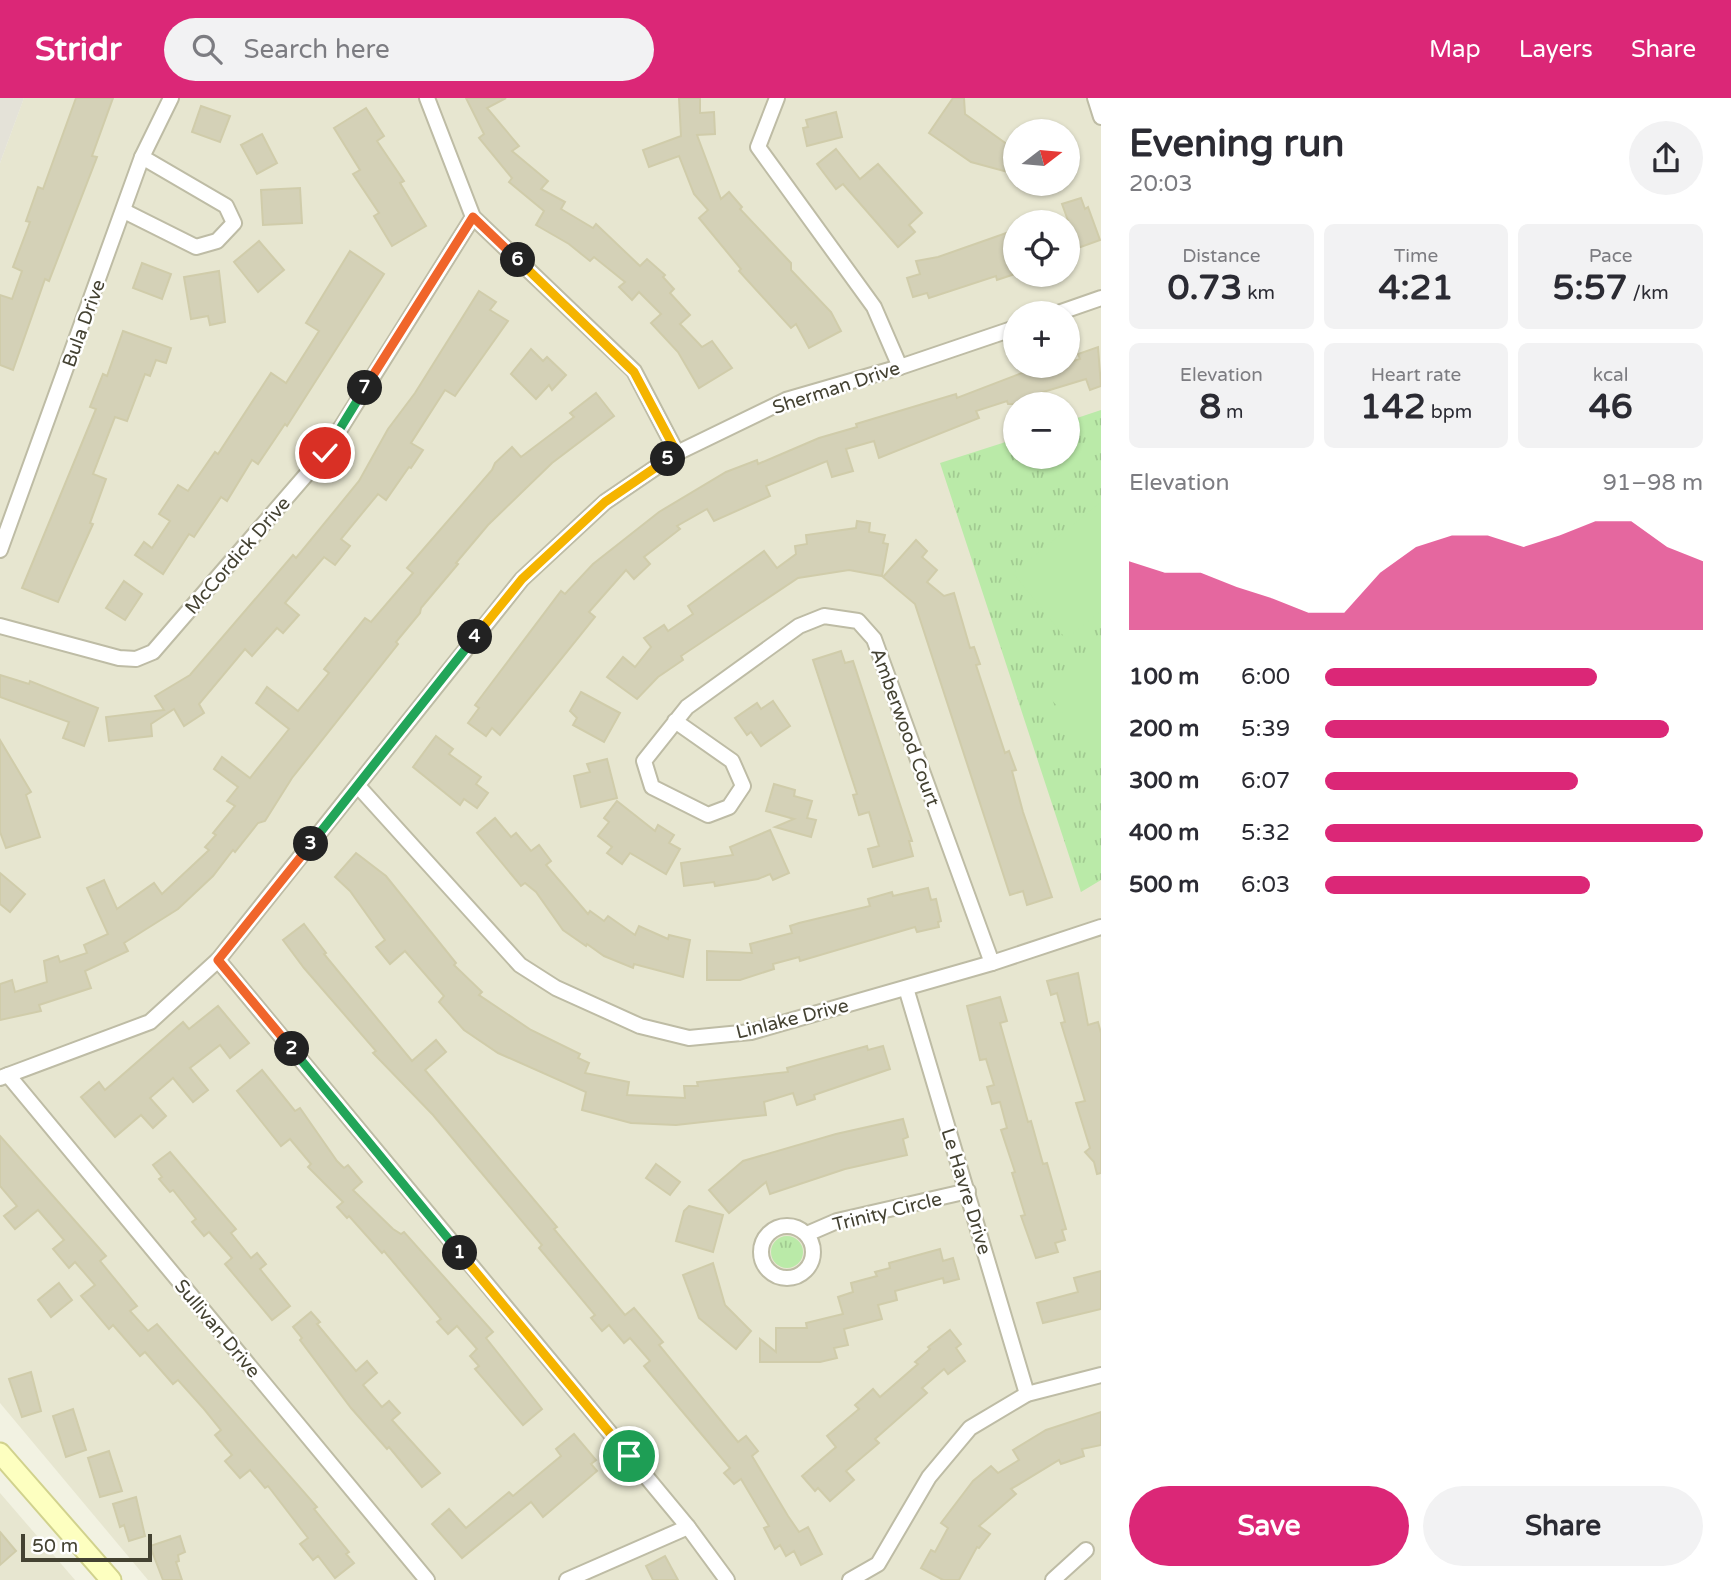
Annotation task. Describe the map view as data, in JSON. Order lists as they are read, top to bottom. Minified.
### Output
{"streets":{"street":["Bula Drive","Sherman Drive","McCordick Drive","Amberwood Court","Linlake Drive","Le Havre Drive","Trinity Circle","Sullivan Drive"]},"crossings":[["Sherman Drive","Linlake Drive"],["Sherman Drive","Sullivan Drive"],["Amberwood Court","Linlake Drive"],["Linlake Drive","Le Havre Drive"],["Le Havre Drive","Trinity Circle"]],"scale_bar":"50 m","north":"right","page":{"header":"Stridr","search":"Search here","nav":["Map","Layers","Share"],"heading":["Evening run","20:03"],"map_buttons":["+","−"],"stats":[["Distance","0.73 km"],["Time","4:21"],["Pace","5:57 /km"],["Elevation","8 m"],["Heart rate","142 bpm"],["kcal","46"]],"pins":["6","7","5","4","3","2","1"],"chart":["Elevation","91–98 m"],"list":[{"name":"100 m","note":"6:00"},{"name":"200 m","note":"5:39"},{"name":"300 m","note":"6:07"},{"name":"400 m","note":"5:32"},{"name":"500 m","note":"6:03"}],"buttons":["Save","Share"],"scale":"50 m"}}
